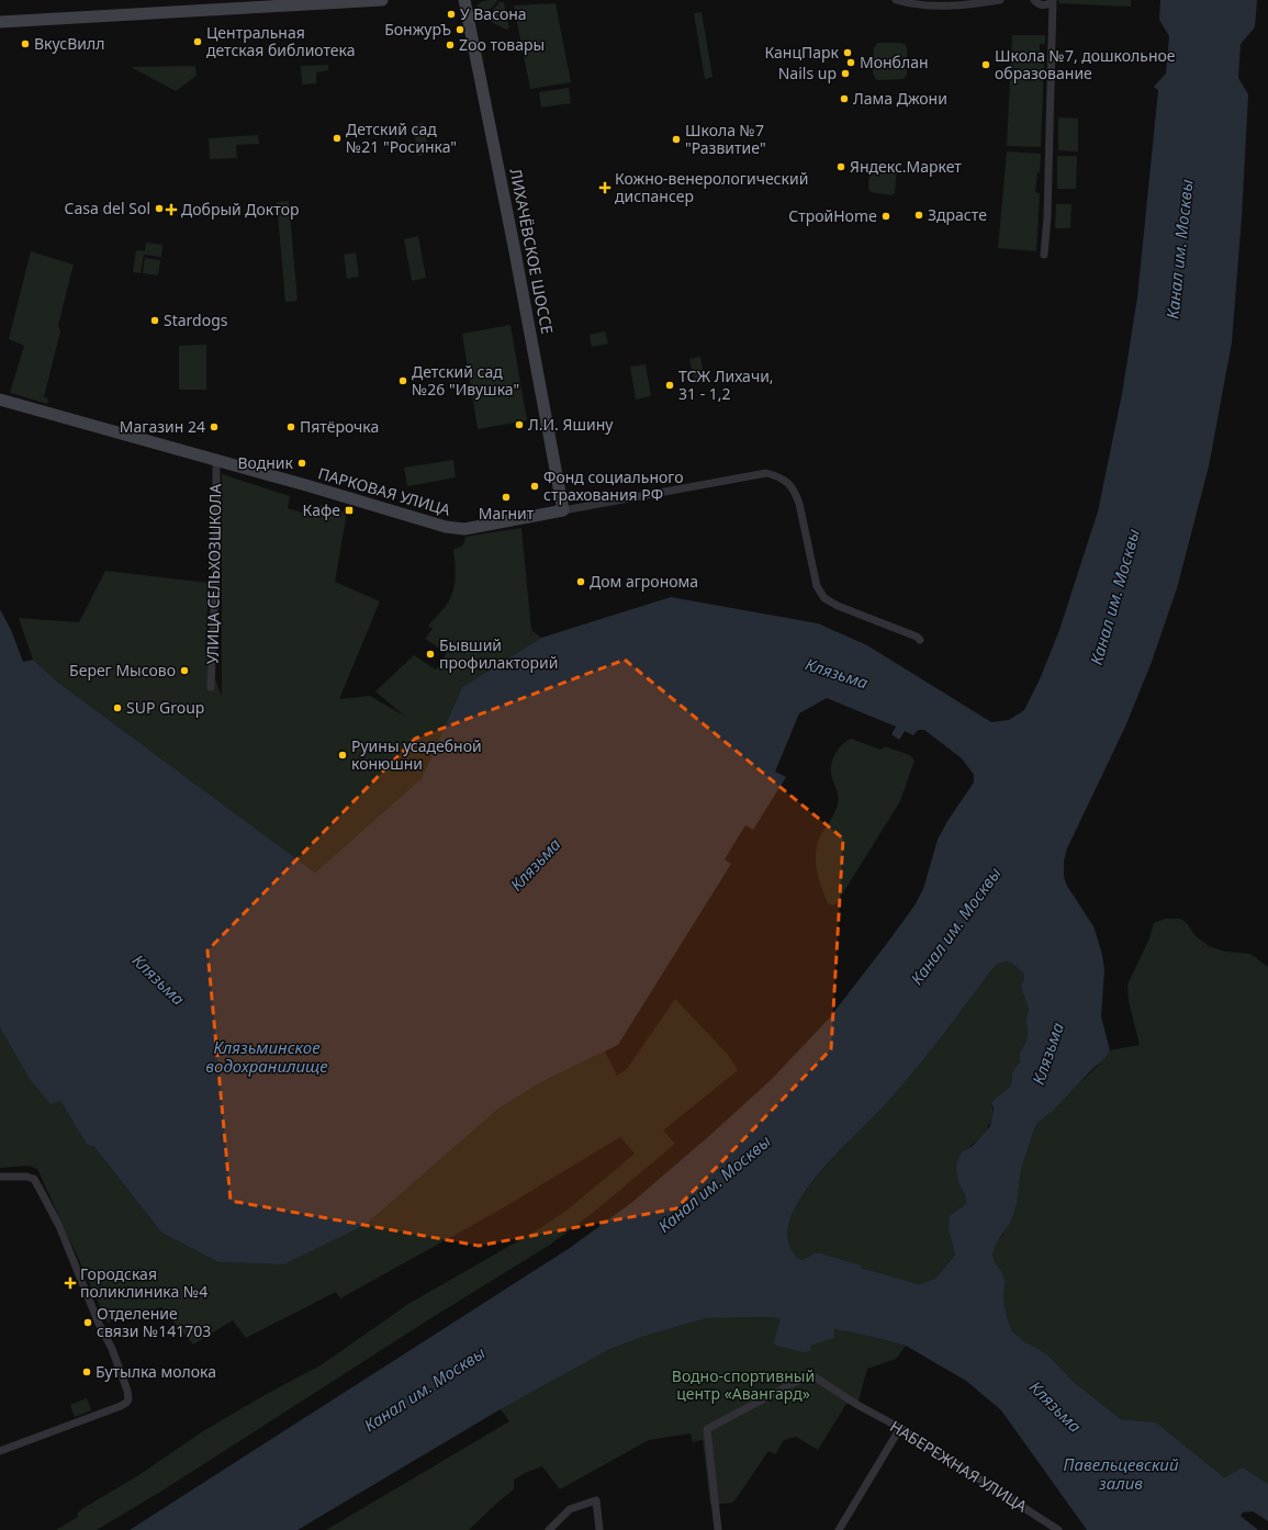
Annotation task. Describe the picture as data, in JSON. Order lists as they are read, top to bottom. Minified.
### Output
{"streets":{"street":["ЛИХАЧЁВСКОЕ ШОССЕ","ПАРКОВАЯ УЛИЦА","УЛИЦА СЕЛЬХОЗШКОЛА","НАБЕРЕЖНАЯ УЛИЦА"]},"crossings":[["ЛИХАЧЁВСКОЕ ШОССЕ","ПАРКОВАЯ УЛИЦА"],["ПАРКОВАЯ УЛИЦА","УЛИЦА СЕЛЬХОЗШКОЛА"]],"water":["Канал им. Москвы","Клязьма","Клязьминское водохранилище","Павельцевский залив"],"parks":["Водно-спортивный центр «Авангард»"],"places":{"other":["У Васона","БонжурЪ","Центральная детская библиотека","ВкусВилл","Zoo товары","КанцПарк","Монблан","Школа №7, дошкольное образование","Nails up","Лама Джони","Детский сад №21 \"Росинка\"","Школа №7 \"Развитие\"","Яндекс.Маркет","Casa del Sol","Здрасте","СтройHome","Stardogs","Детский сад №26 \"Ивушка\"","ТСЖ Лихачи, 31 - 1,2","Л.И. Яшину","Магазин 24","Пятёрочка","Водник","Фонд социального страхования РФ","Магнит","Дом агронома","Бывший профилакторий","Берег Мысово","SUP Group","Руины усадебной конюшни","Отделение связи №141703","Бутылка молока"],"health":["Кожно-венерологический диспансер","Добрый Доктор","Городская поликлиника №4"],"transit":["Кафе"]}}
